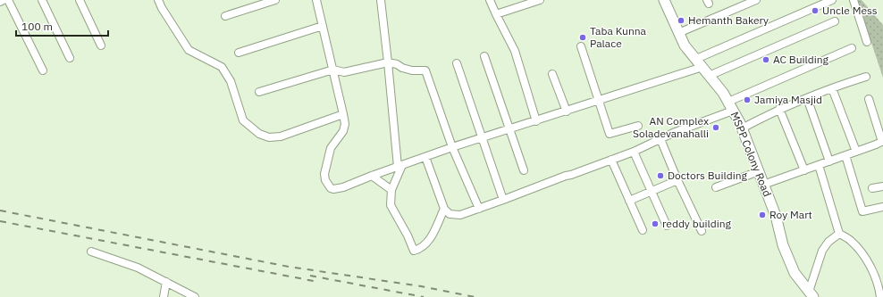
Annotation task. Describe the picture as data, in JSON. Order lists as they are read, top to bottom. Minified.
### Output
{"streets":{"street":["MSPP Colony Road"]},"places":["Uncle Mess","Hemanth Bakery","Taba Kunna Palace","AC Building","Jamiya Masjid","AN Complex Soladevanahalli","Doctors Building","Roy Mart","reddy building"],"scale_bar":"100 m"}
